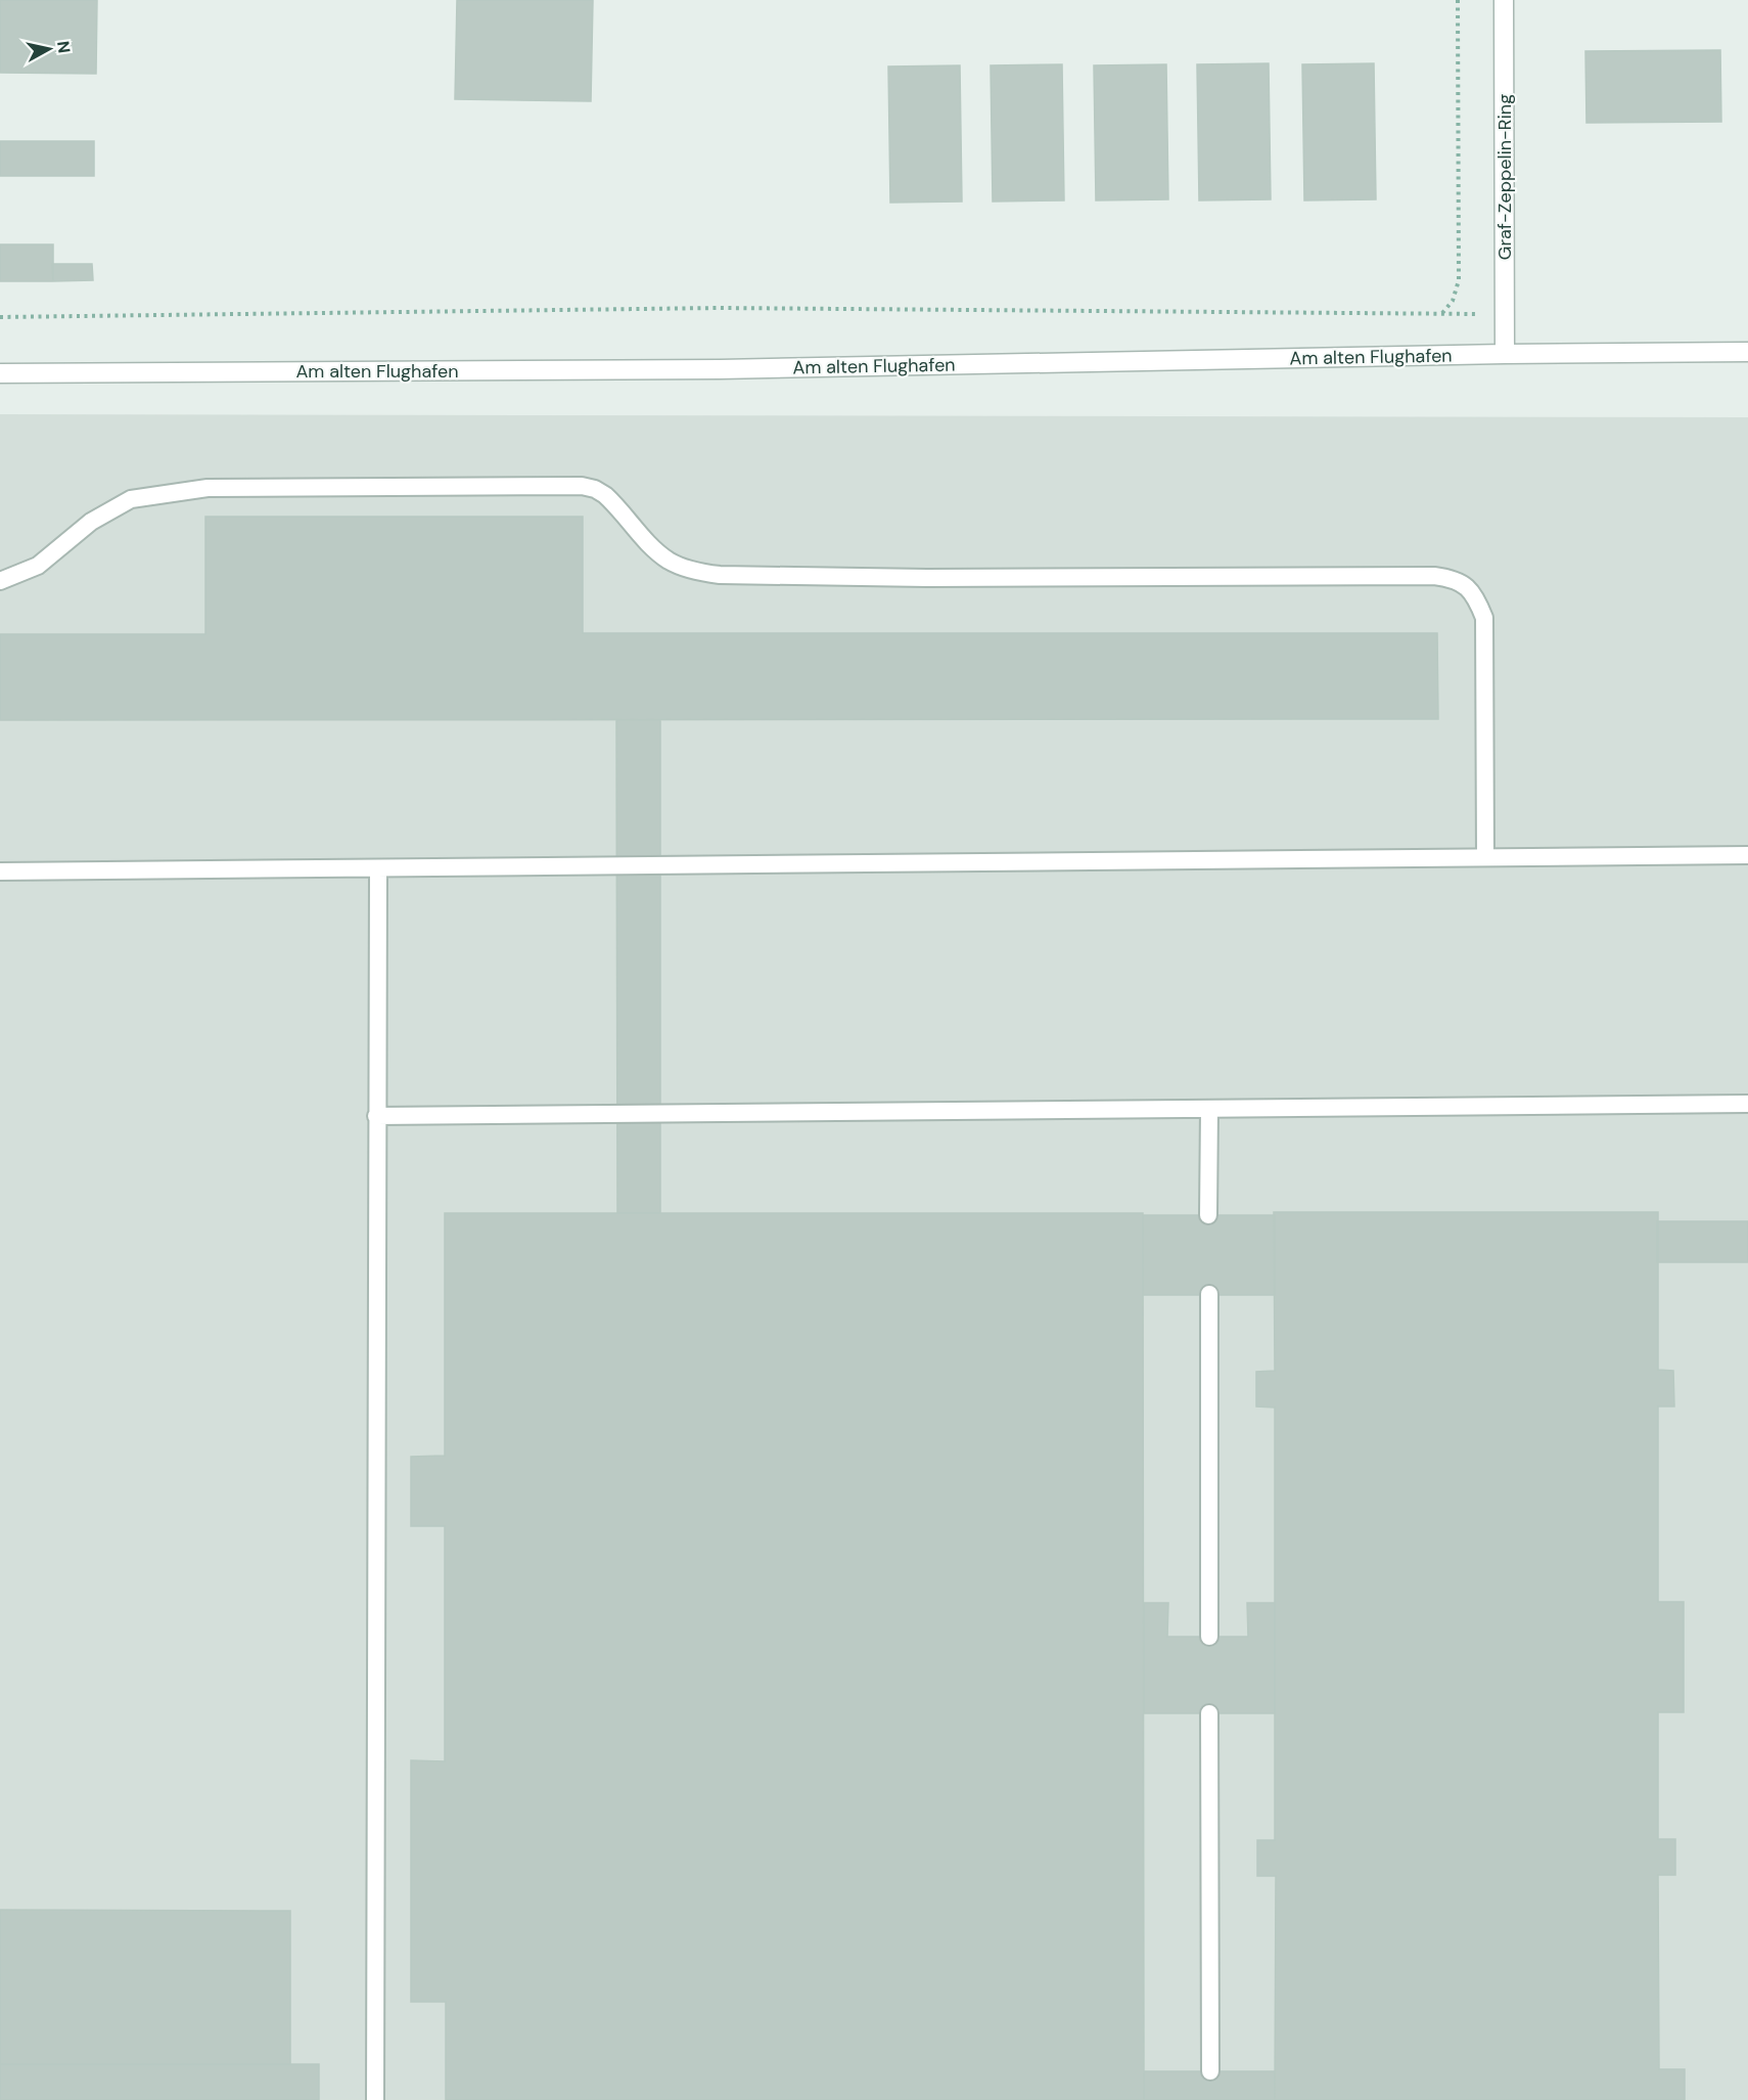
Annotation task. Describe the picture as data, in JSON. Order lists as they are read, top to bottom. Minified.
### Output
{"streets":{"street":["Graf-Zeppelin-Ring","Am alten Flughafen"]},"crossings":[["Graf-Zeppelin-Ring","Am alten Flughafen"]],"north":"right"}
